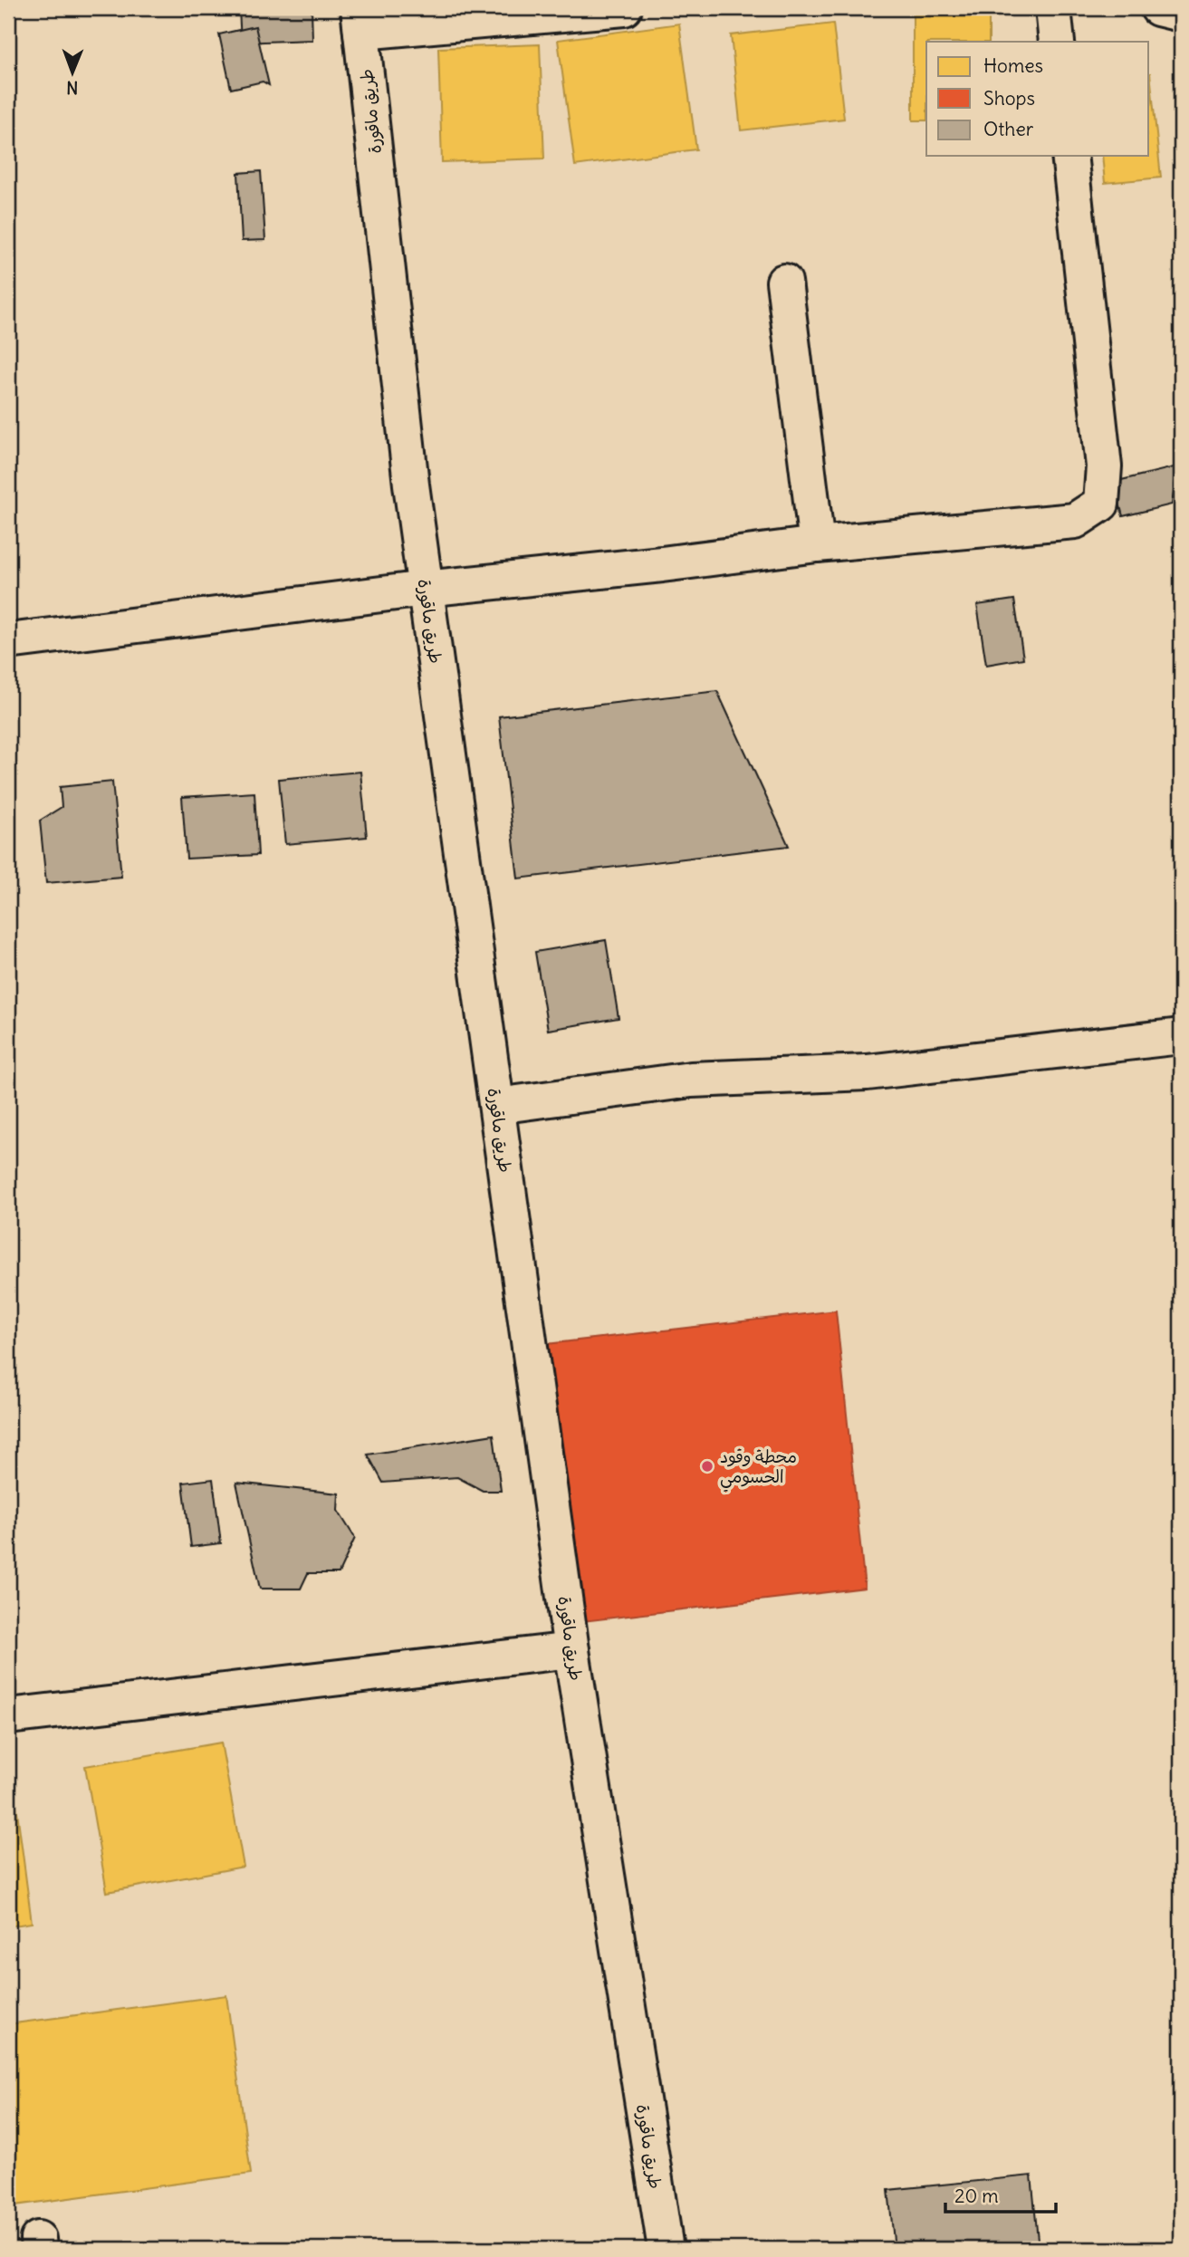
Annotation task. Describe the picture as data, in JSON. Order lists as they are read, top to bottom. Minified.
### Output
{"streets":{"street":["طريق ماقورة"]},"places":["محطة وقود الحسومي"],"legend":["Homes","Shops","Other"],"scale_bar":"20 m","north":"bottom"}
